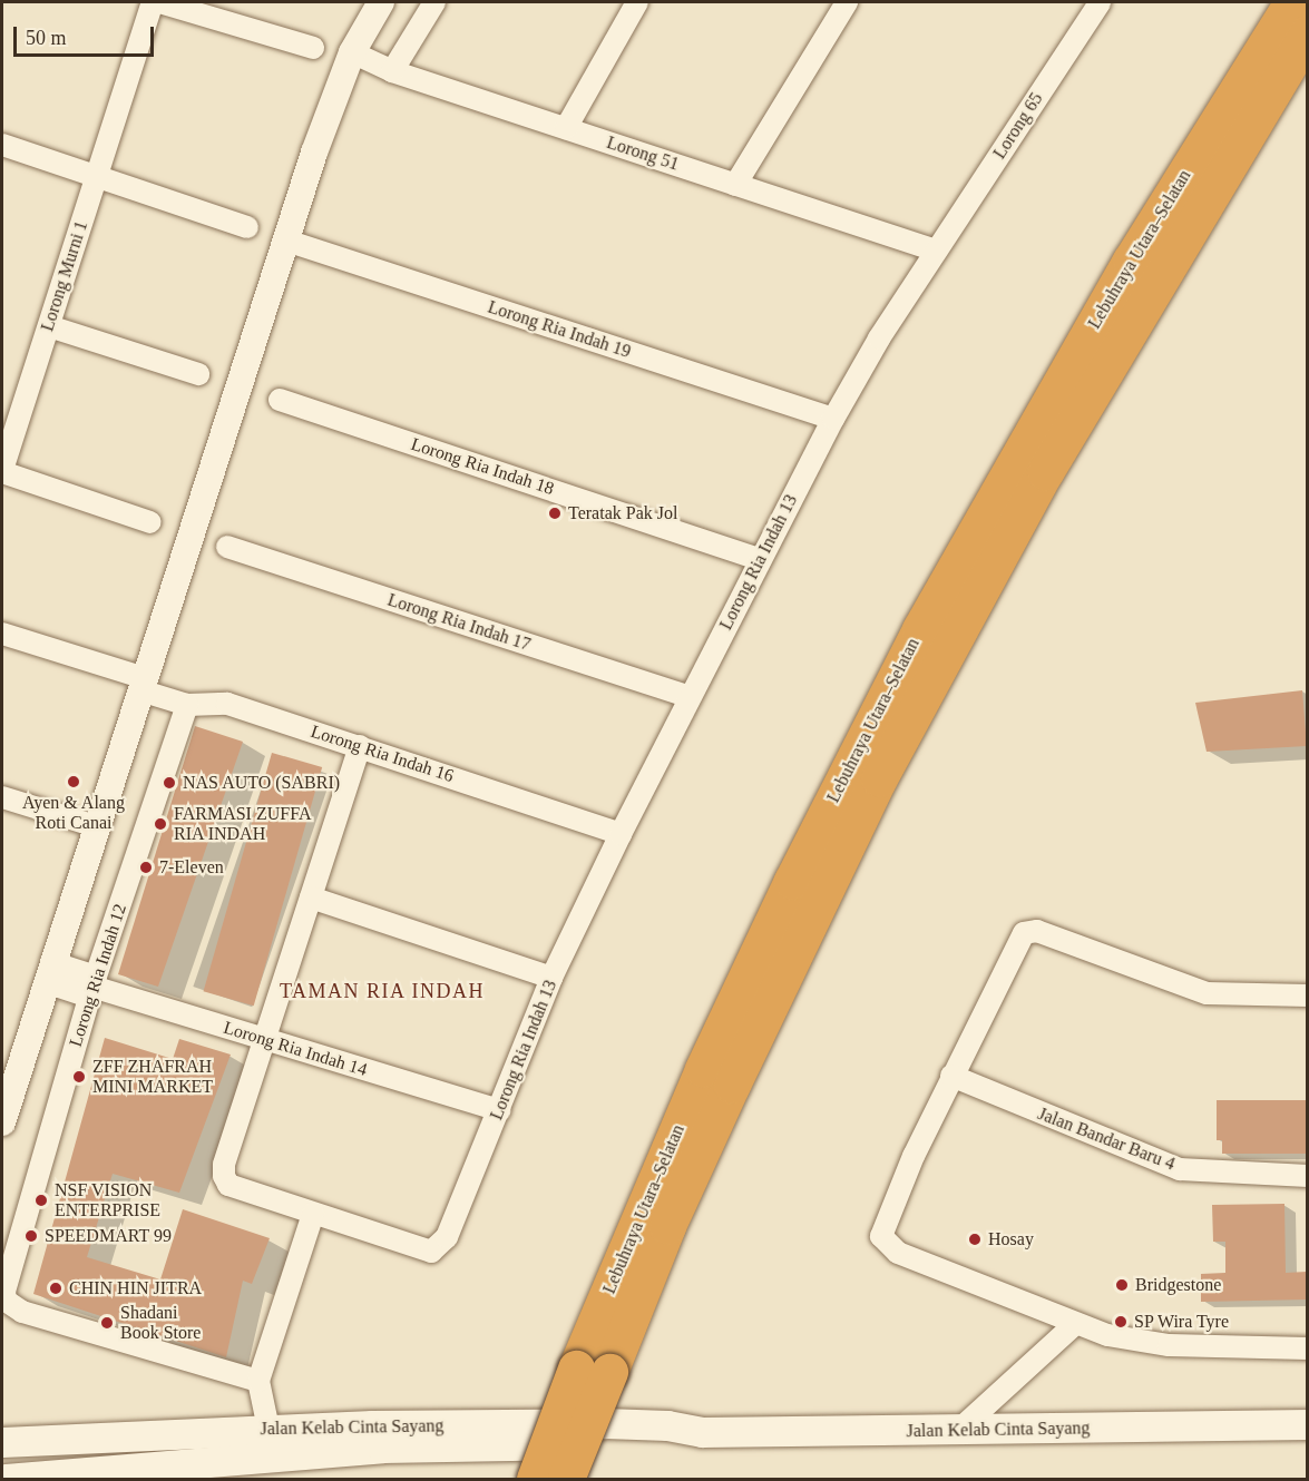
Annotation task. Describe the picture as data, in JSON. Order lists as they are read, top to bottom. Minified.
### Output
{"streets":{"highway":["Lebuhraya Utara–Selatan"],"main road":["Jalan Kelab Cinta Sayang"],"street":["Lorong 65","Lorong 51","Lorong Murni 1","Lorong Ria Indah 19","Lorong Ria Indah 18","Lorong Ria Indah 13","Lorong Ria Indah 17","Lorong Ria Indah 16","Lorong Ria Indah 12","Lorong Ria Indah 14","Jalan Bandar Baru 4"]},"crossings":[["Lorong 65","Lorong 51"],["Lorong 65","Lorong Ria Indah 13"],["Lorong 51","Lorong Ria Indah 13"],["Lorong Ria Indah 19","Lorong Ria Indah 13"],["Lorong Ria Indah 18","Lorong Ria Indah 13"],["Lorong Ria Indah 13","Lorong Ria Indah 17"],["Lorong Ria Indah 13","Lorong Ria Indah 16"],["Lorong Ria Indah 13","Lorong Ria Indah 14"],["Lorong Ria Indah 16","Lorong Ria Indah 12"],["Lorong Ria Indah 12","Lorong Ria Indah 14"]],"districts":["TAMAN RIA INDAH"],"places":["Teratak Pak Jol","Ayen & Alang Roti Canai","NAS AUTO (SABRI)","FARMASI ZUFFA RIA INDAH","7-Eleven","ZFF ZHAFRAH MINI MARKET","NSF VISION ENTERPRISE","SPEEDMART 99","Hosay","Bridgestone","CHIN HIN JITRA","SP Wira Tyre","Shadani Book Store"],"scale_bar":"50 m"}
